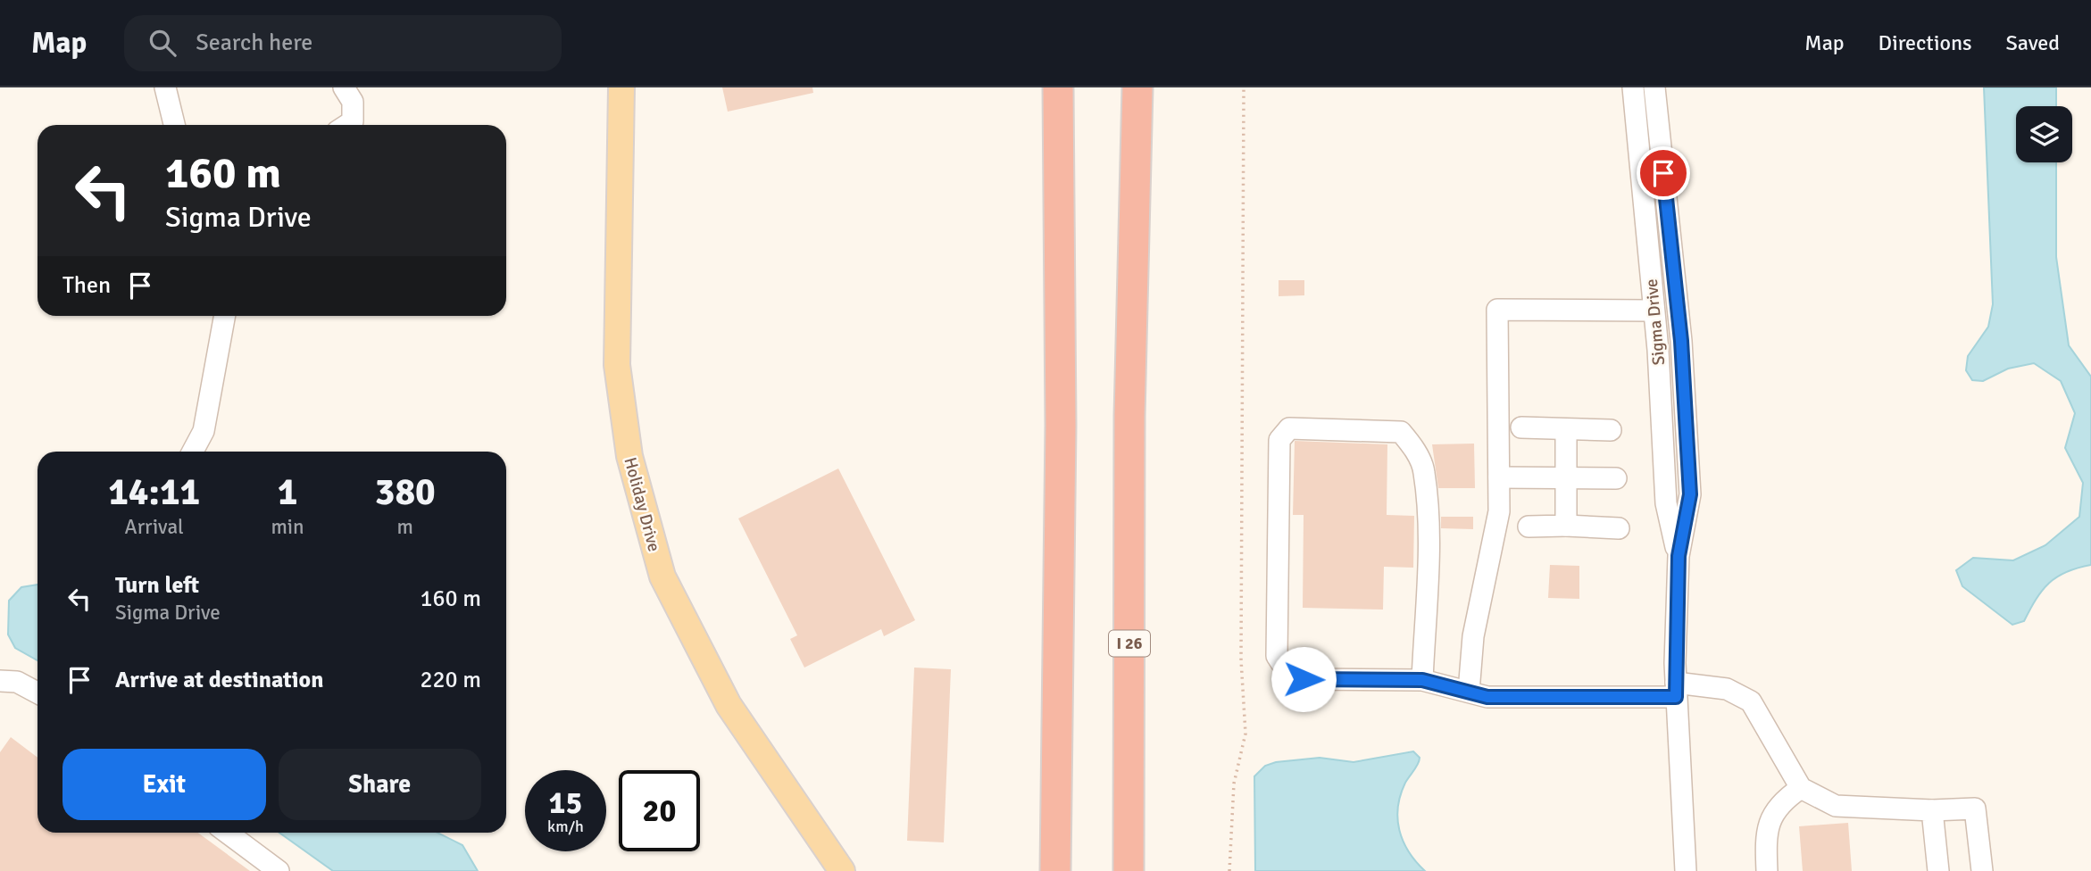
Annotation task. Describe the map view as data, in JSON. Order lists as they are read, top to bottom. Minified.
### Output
{"streets":{"highway":["I 26"],"main road":["Holiday Drive"],"street":["Sigma Drive"]},"page":{"header":"Map","search":"Search here","nav":["Map","Directions","Saved"],"turn":["160 m","Sigma Drive"],"then":"Then","eta":["14:11","Arrival","1","min","380","m"],"list":[{"name":"Turn left","note":"Sigma Drive","value":"160 m"},{"name":"Arrive at destination","value":"220 m"}],"buttons":["Exit","Share"],"speed":"15 km/h","limit":"20"}}
